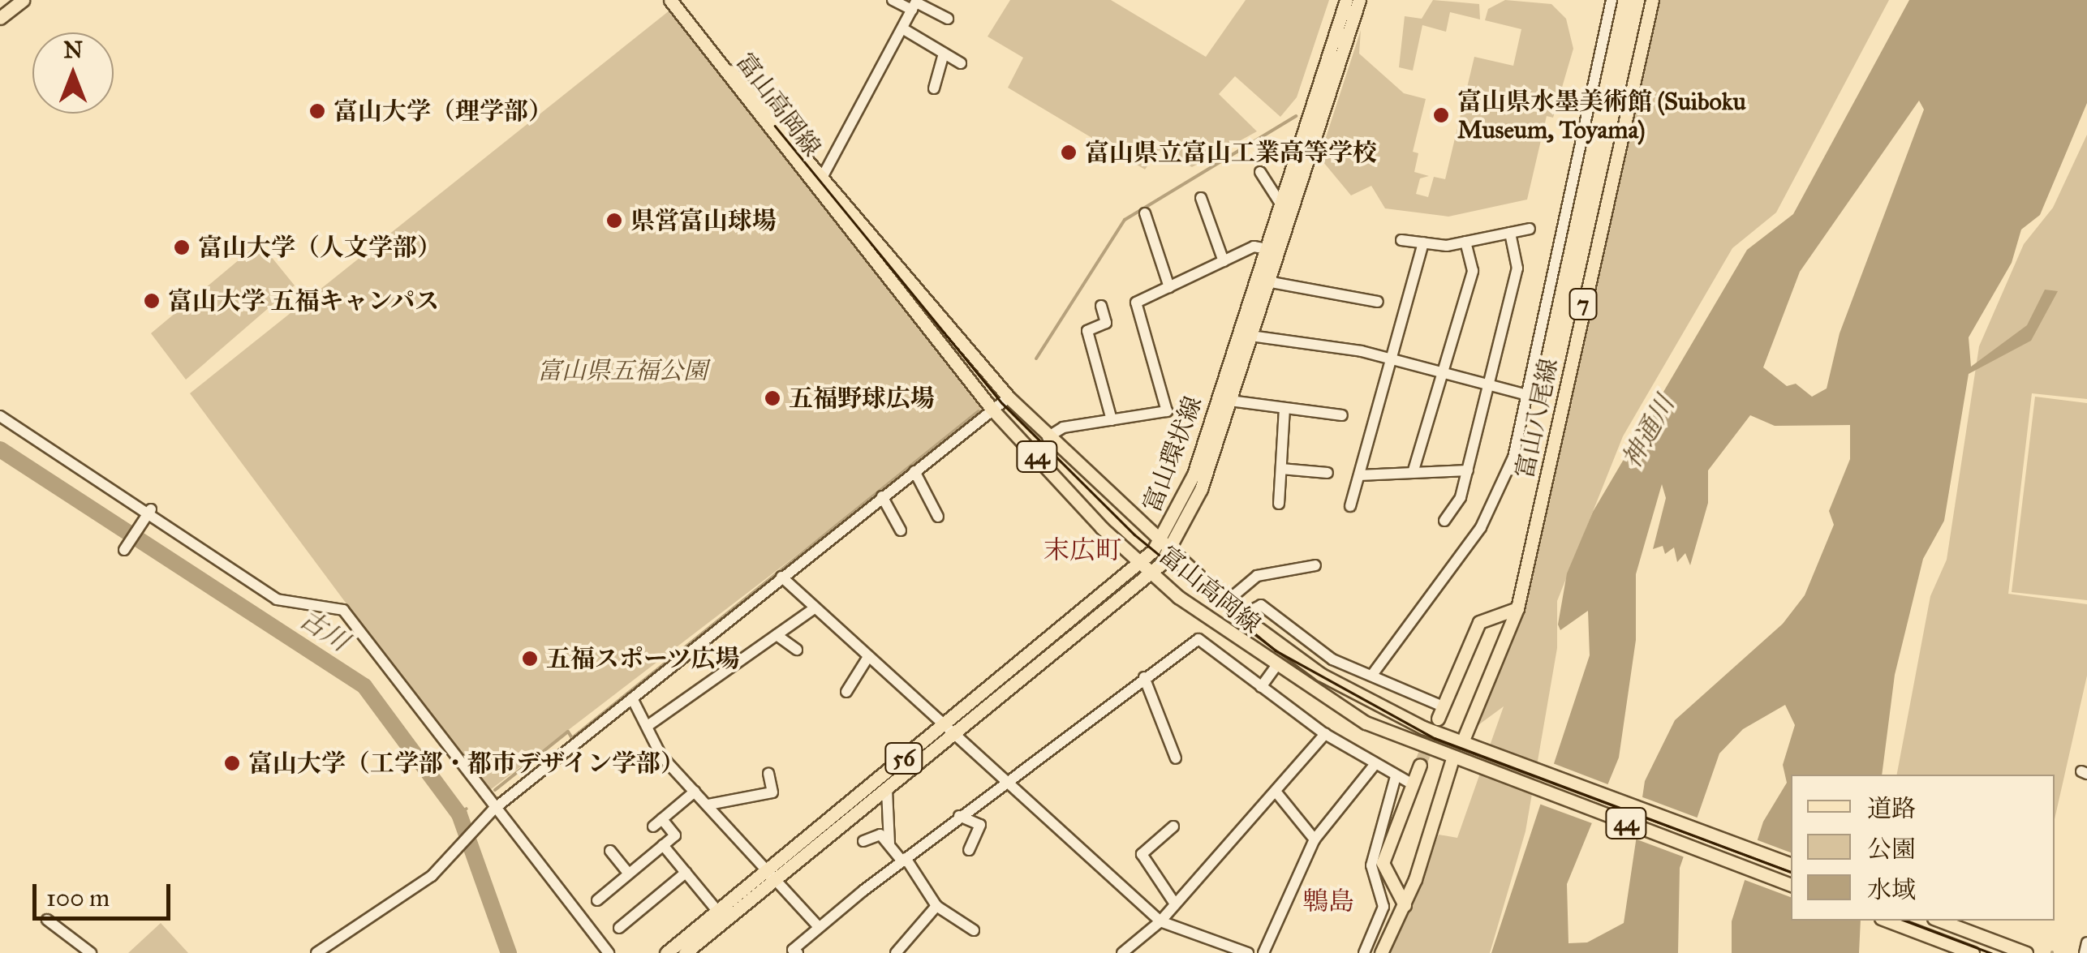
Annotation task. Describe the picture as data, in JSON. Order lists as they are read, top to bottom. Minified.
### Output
{"streets":{"main road":["富山高岡線","7","富山八尾線","富山環状線","44","56"]},"crossings":[["富山高岡線","富山八尾線"],["富山高岡線","富山環状線"],["富山高岡線","44"]],"districts":["末広町","鵯島"],"water":["神通川","古川"],"parks":["富山県五福公園"],"places":["富山大学（理学部）","富山県水墨美術館 (Suiboku Museum, Toyama)","富山県立富山工業高等学校","県営富山球場","富山大学（人文学部）","富山大学 五福キャンパス","五福野球広場","五福スポーツ広場","富山大学（工学部・都市デザイン学部）"],"legend":["道路","公園","水域"],"scale_bar":"100 m","north":"top"}
